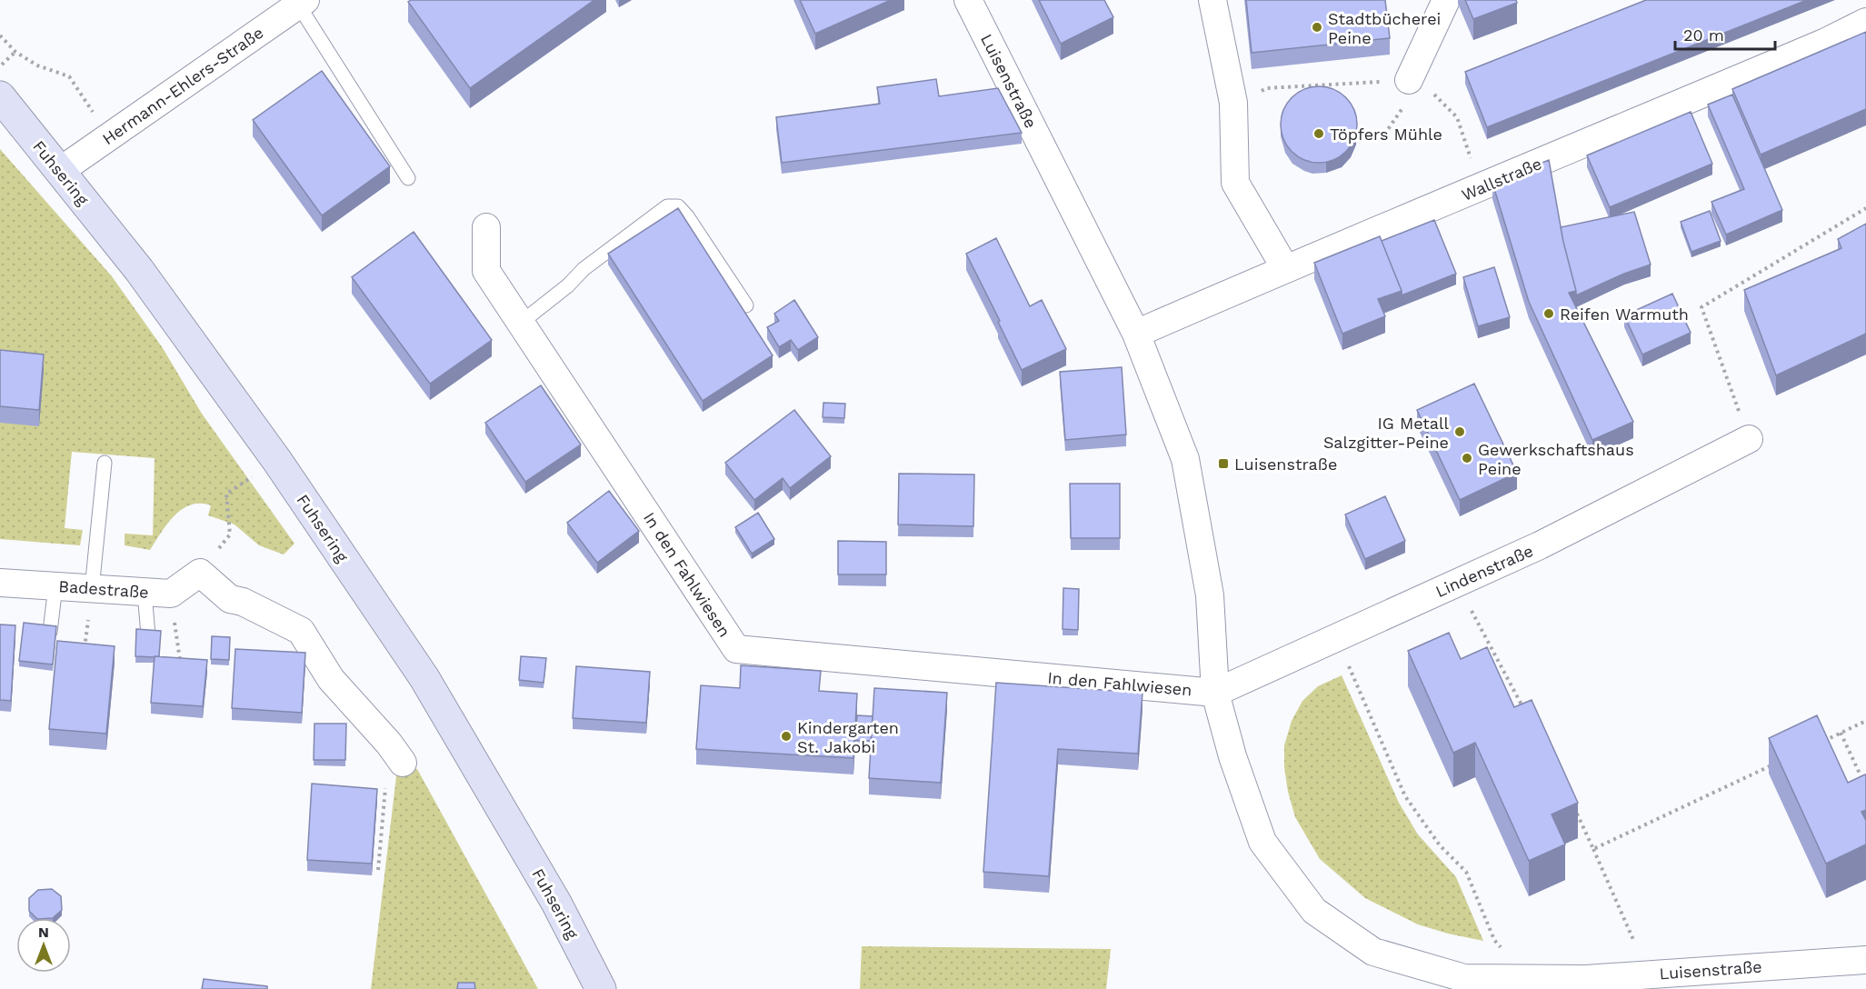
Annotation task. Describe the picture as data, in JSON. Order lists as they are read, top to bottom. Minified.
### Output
{"streets":{"street":["Luisenstraße","Hermann-Ehlers-Straße","Fuhsering","Wallstraße","Lindenstraße","In den Fahlwiesen","Badestraße"]},"crossings":[["Luisenstraße","Wallstraße"],["Luisenstraße","Lindenstraße"],["Luisenstraße","In den Fahlwiesen"],["Hermann-Ehlers-Straße","Fuhsering"],["Lindenstraße","In den Fahlwiesen"]],"places":{"other":["Stadtbücherei Peine","Töpfers Mühle","Reifen Warmuth","IG Metall Salzgitter-Peine","Gewerkschaftshaus Peine","Kindergarten St. Jakobi"],"transit":["Luisenstraße"]},"scale_bar":"20 m","north":"top"}
